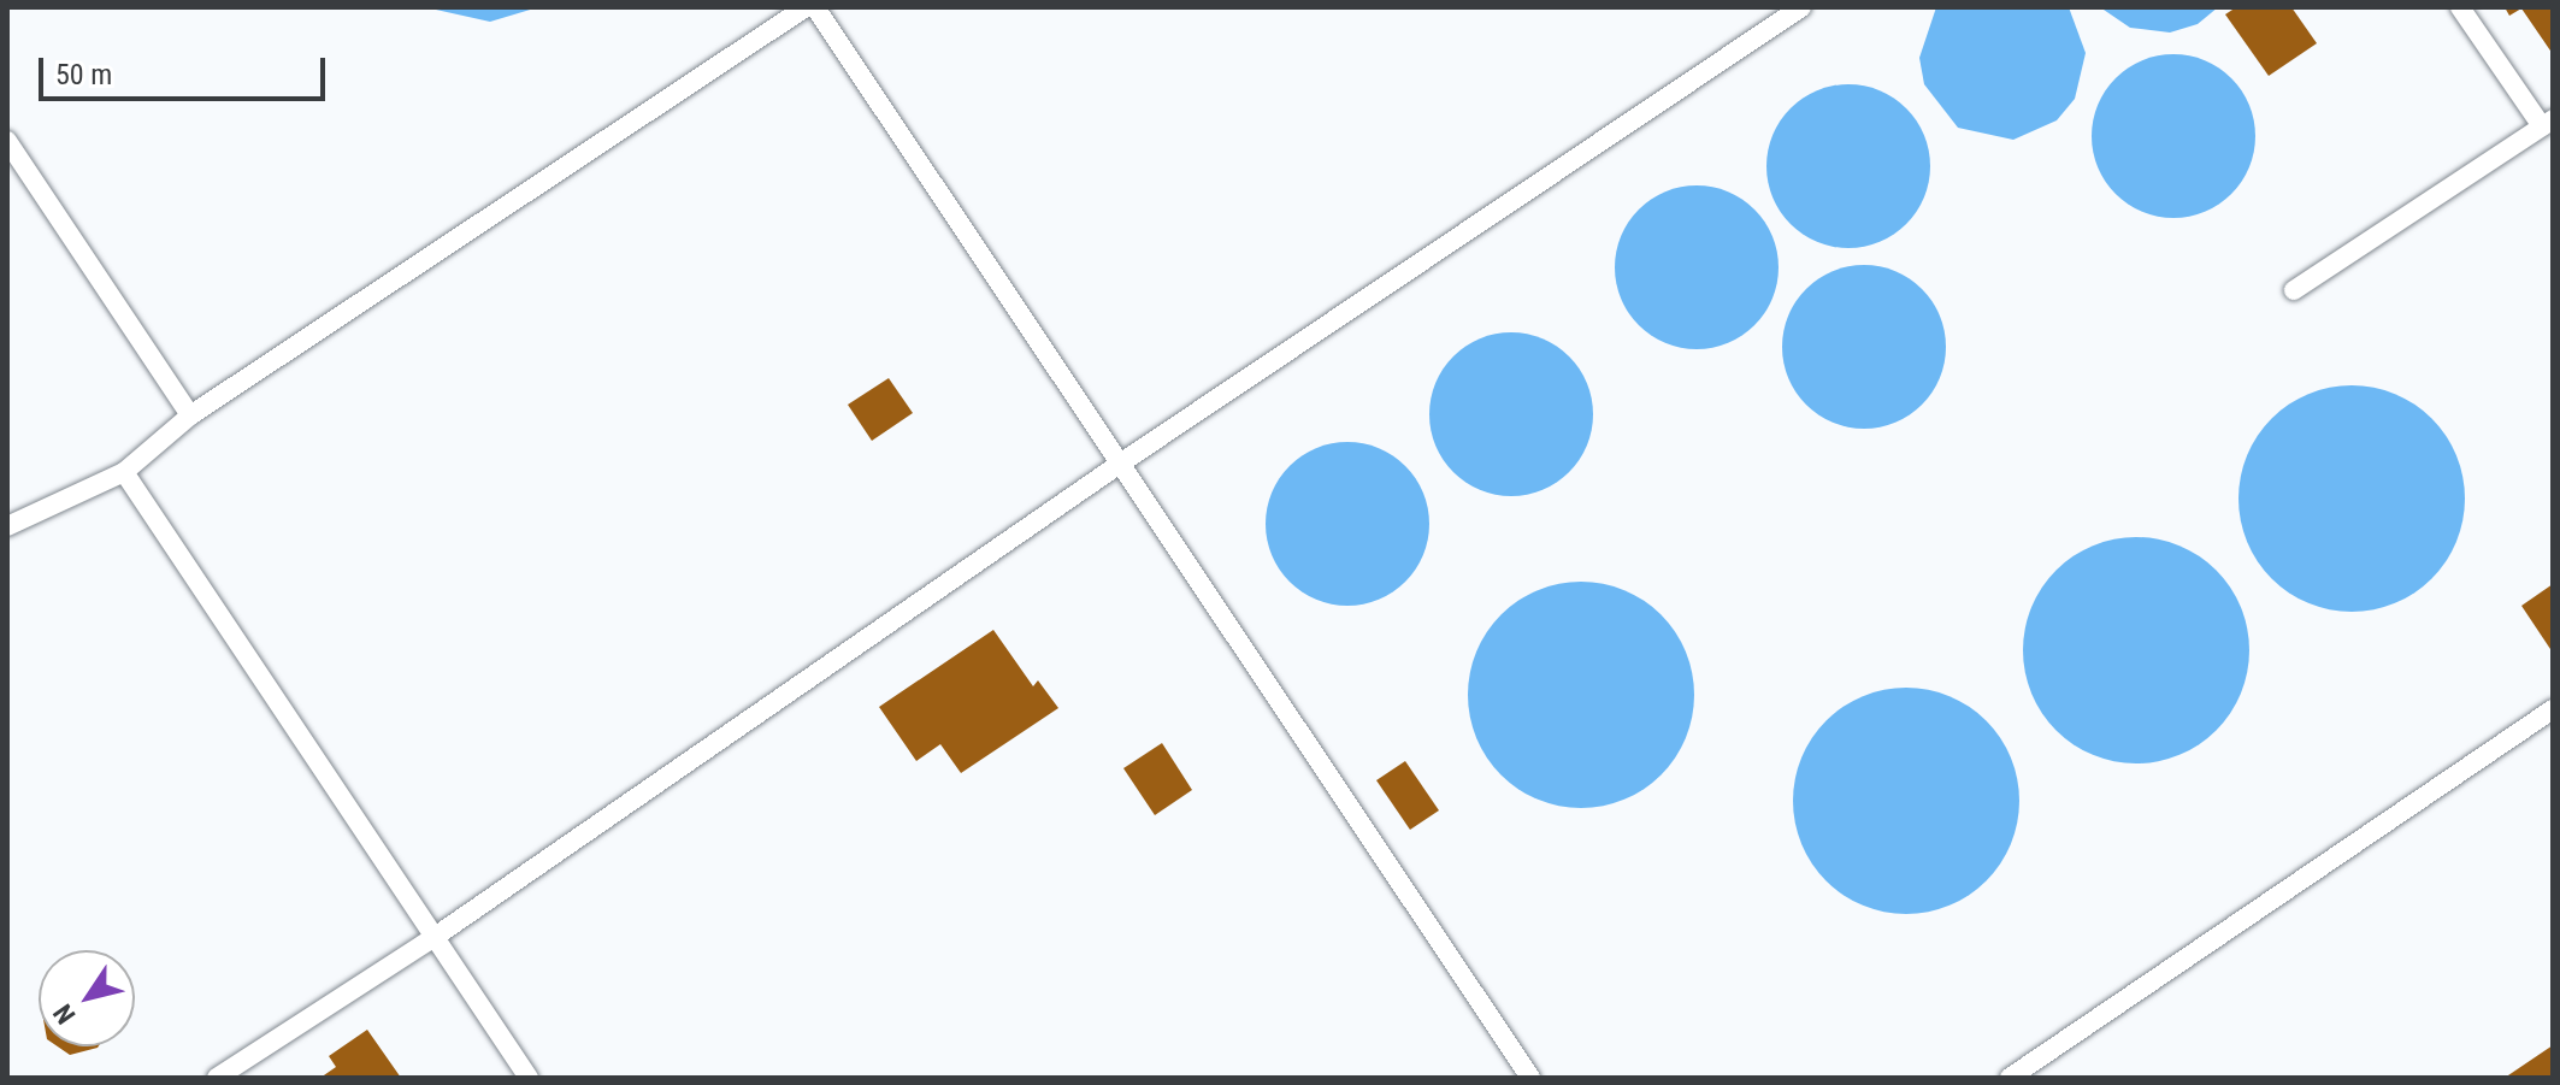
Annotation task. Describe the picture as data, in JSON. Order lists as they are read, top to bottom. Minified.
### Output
{"scale_bar":"50 m","north":"bottom left"}
